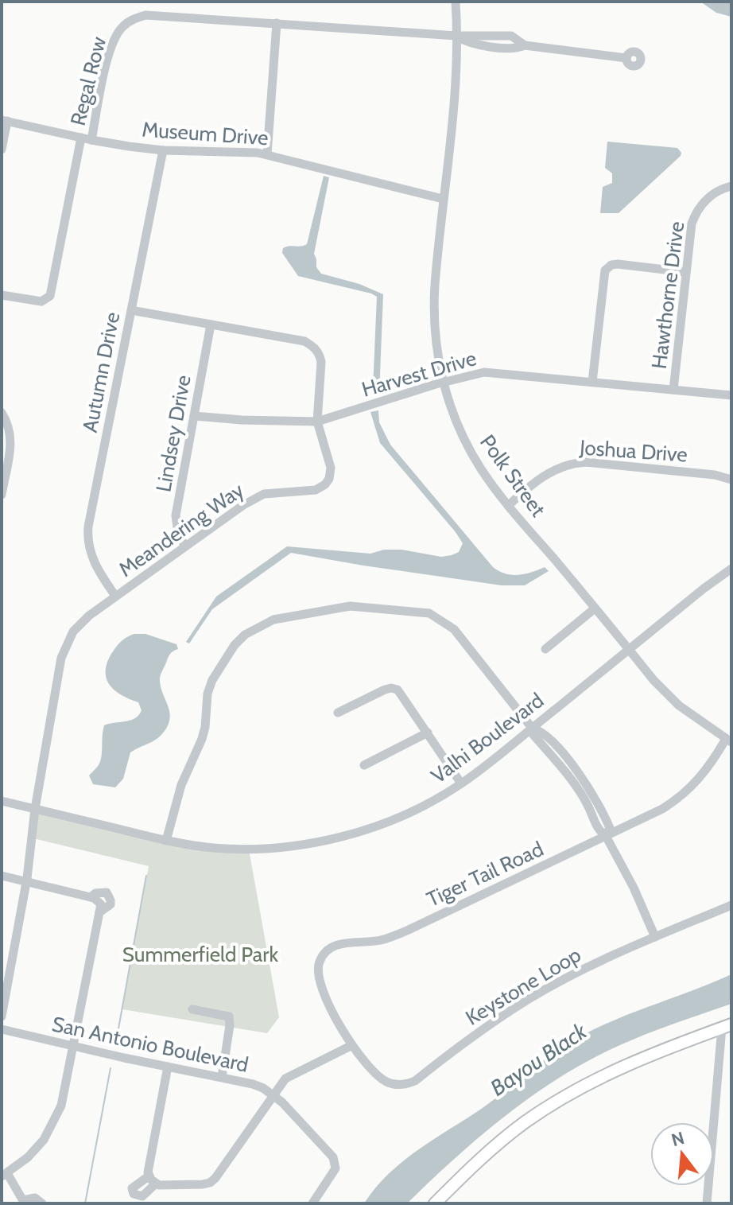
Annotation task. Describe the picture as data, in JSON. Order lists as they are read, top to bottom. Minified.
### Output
{"streets":{"street":["Regal Row","Museum Drive","Hawthorne Drive","Autumn Drive","Harvest Drive","Lindsey Drive","Joshua Drive","Polk Street","Meandering Way","Valhi Boulevard","Tiger Tail Road","Keystone Loop","San Antonio Boulevard"]},"crossings":[["Regal Row","Museum Drive"],["Regal Row","Polk Street"],["Museum Drive","Autumn Drive"],["Museum Drive","Polk Street"],["Hawthorne Drive","Harvest Drive"],["Autumn Drive","Meandering Way"],["Harvest Drive","Lindsey Drive"],["Harvest Drive","Polk Street"],["Harvest Drive","Meandering Way"],["Lindsey Drive","Meandering Way"],["Joshua Drive","Polk Street"],["Polk Street","Valhi Boulevard"],["Polk Street","Tiger Tail Road"],["Meandering Way","Valhi Boulevard"],["Tiger Tail Road","Keystone Loop"]],"water":["Bayou Black"],"parks":["Summerfield Park"],"north":"top"}
